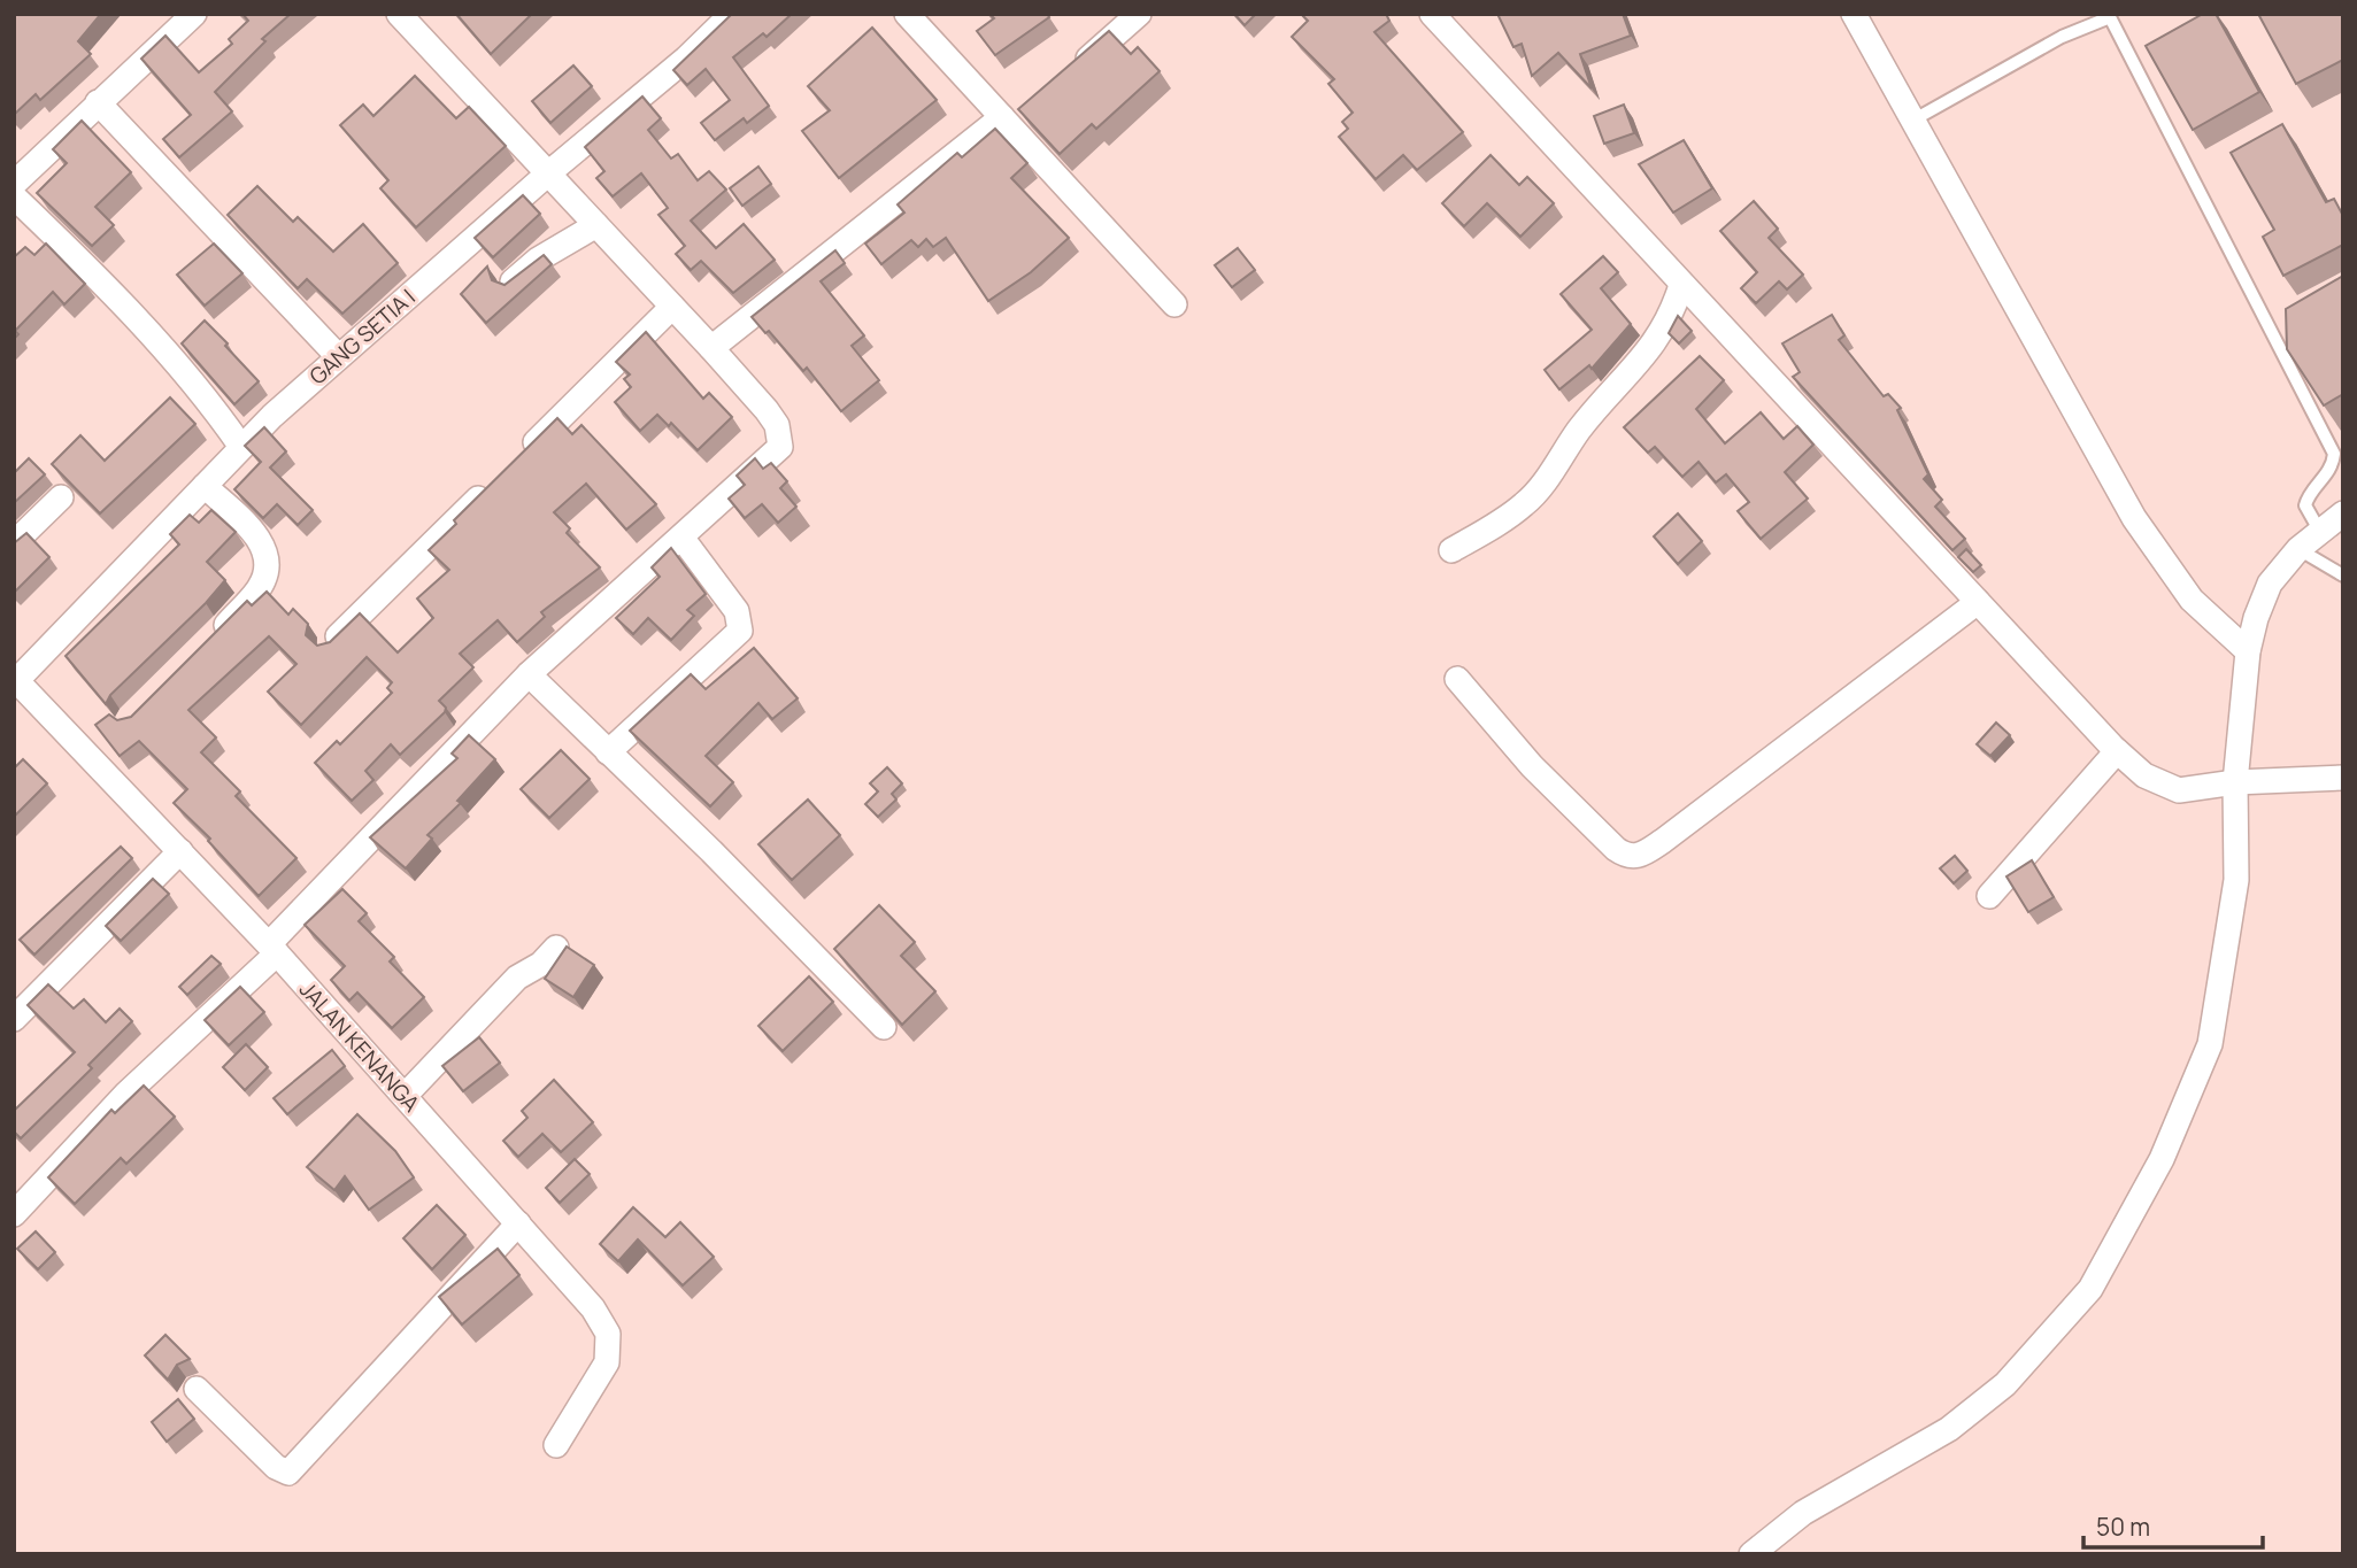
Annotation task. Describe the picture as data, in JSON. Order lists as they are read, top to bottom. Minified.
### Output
{"streets":{"street":["GANG SETIA I","JALAN KENANGA"]},"crossings":[["GANG SETIA I","JALAN KENANGA"]],"scale_bar":"50 m"}
